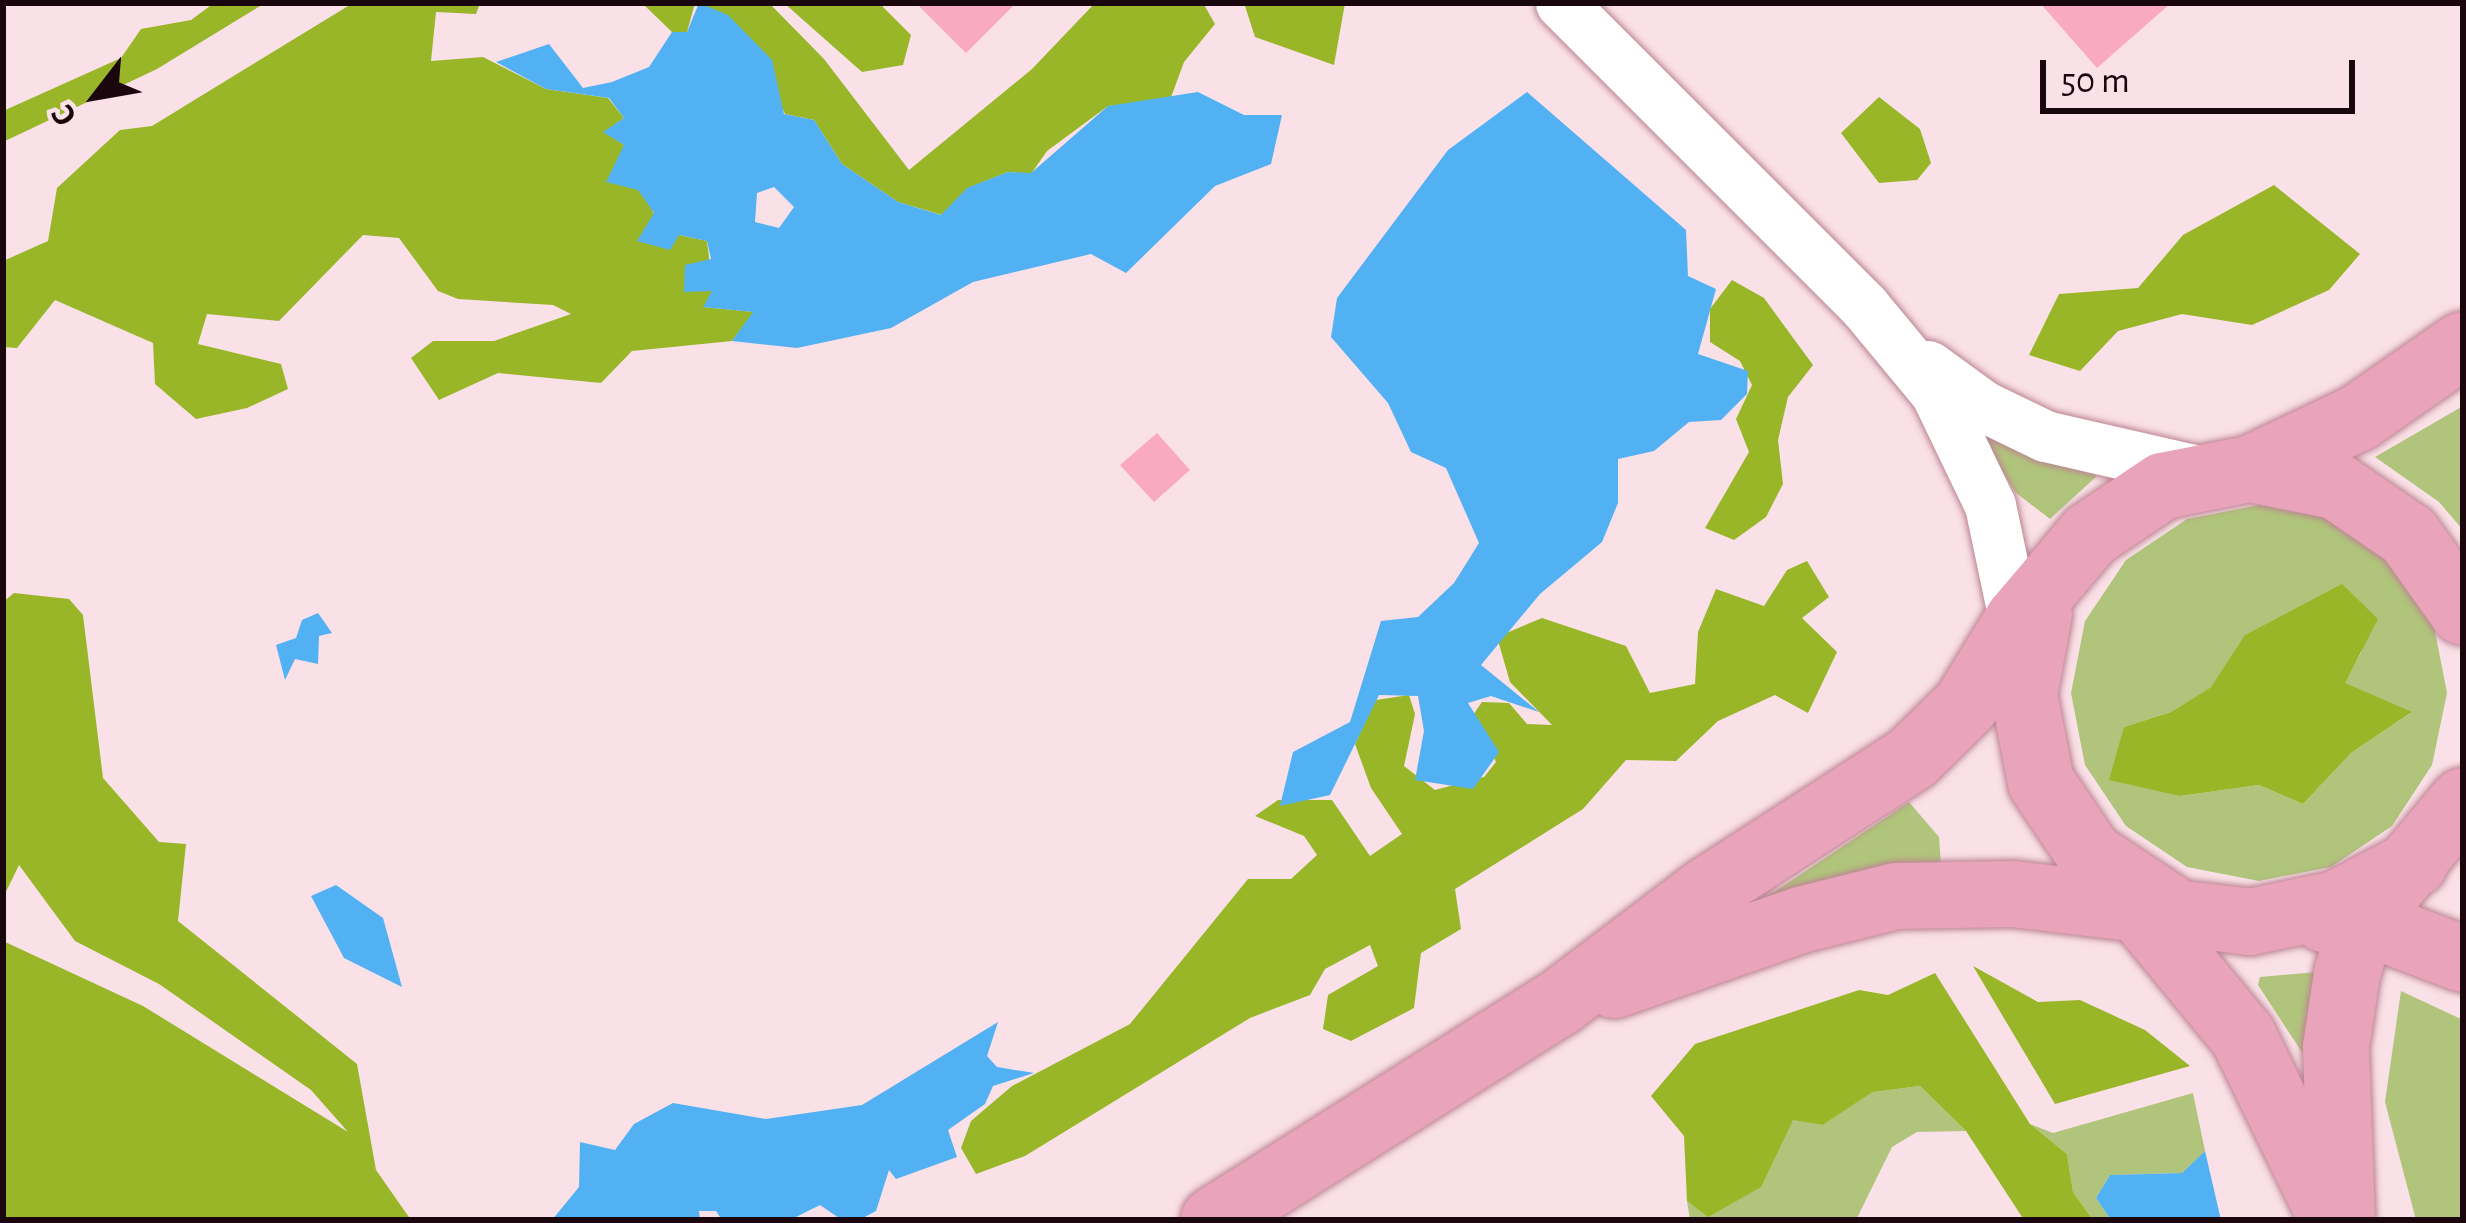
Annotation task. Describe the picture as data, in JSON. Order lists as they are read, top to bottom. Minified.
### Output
{"scale_bar":"50 m","north":"bottom left"}
